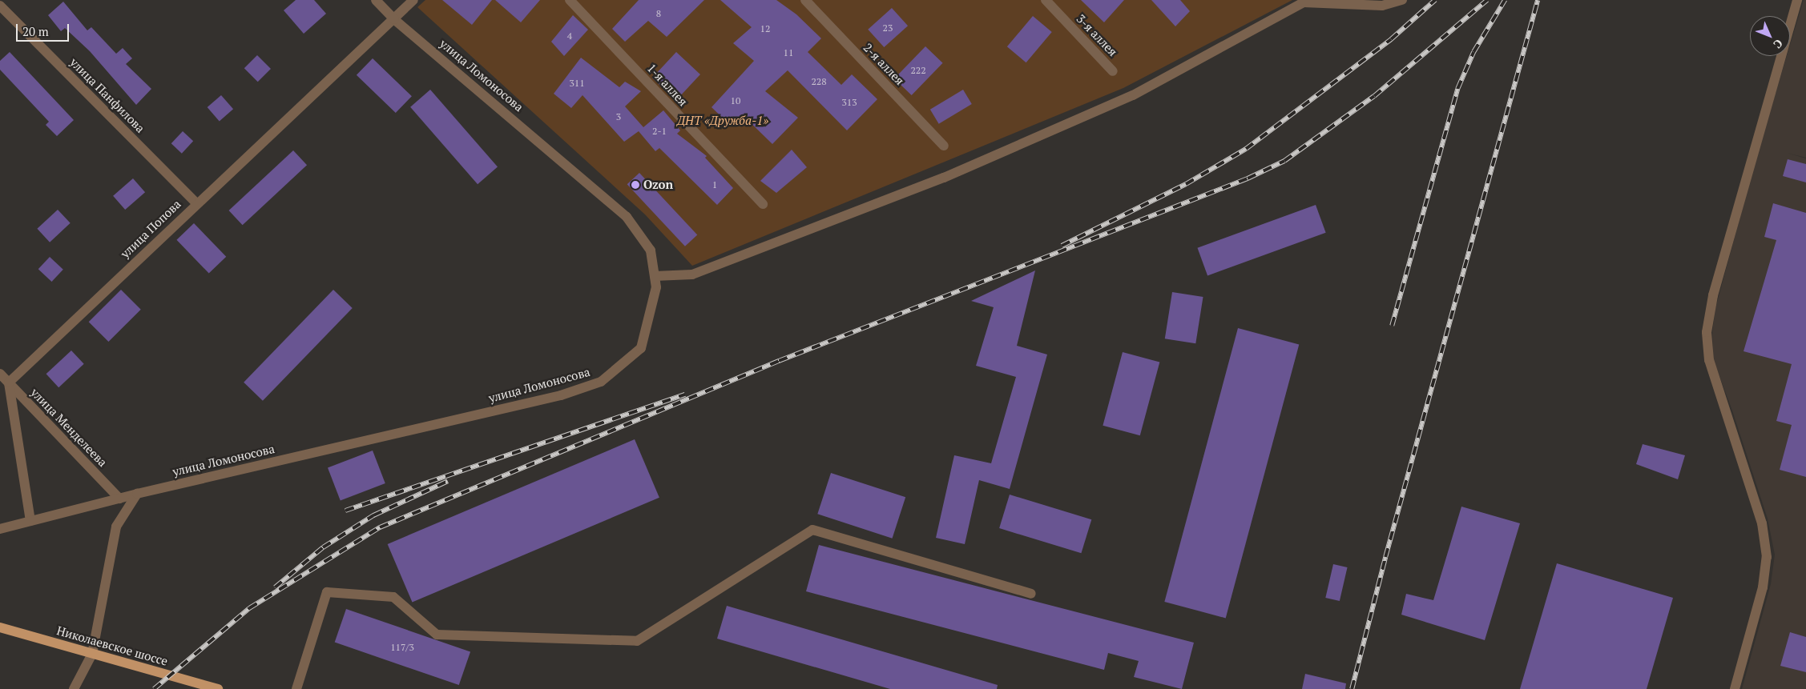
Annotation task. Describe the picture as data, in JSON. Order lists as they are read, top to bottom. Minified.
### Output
{"streets":{"main road":["Николаевское шоссе"],"street":["3-я аллея","2-я аллея","улица Ломоносова","1-я аллея","улица Панфилова","улица Попова","улица Менделеева"]},"crossings":[["улица Ломоносова","улица Попова"],["улица Ломоносова","улица Менделеева"],["улица Панфилова","улица Попова"],["улица Попова","улица Менделеева"]],"parks":["ДНТ «Дружба-1»"],"places":["Ozon"],"house_numbers":["8","23","12","4","11","222","228","311","10","313","3","2-1","1","117/3"],"scale_bar":"20 m","north":"bottom right"}
